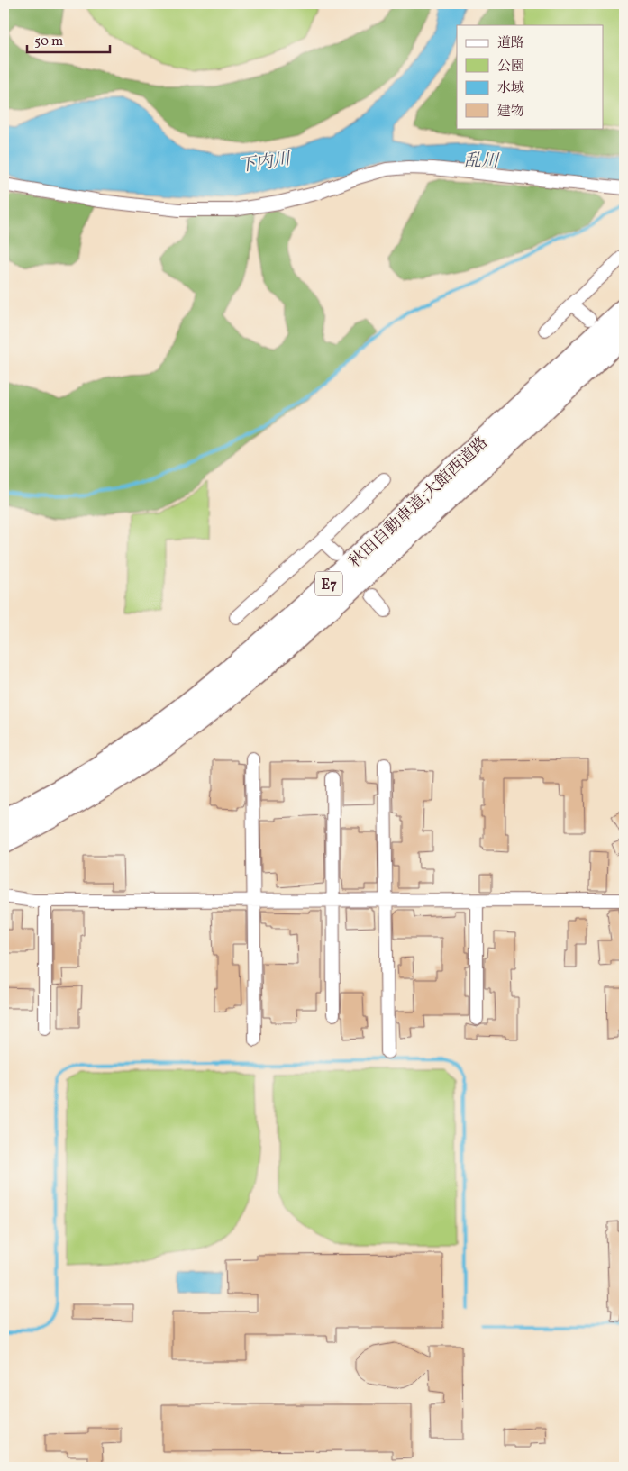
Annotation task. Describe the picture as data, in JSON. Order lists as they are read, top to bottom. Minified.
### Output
{"streets":{"highway":["秋田自動車道;大館西道路","E7"]},"water":["乱川","下内川"],"legend":["道路","公園","水域","建物"],"scale_bar":"50 m"}
